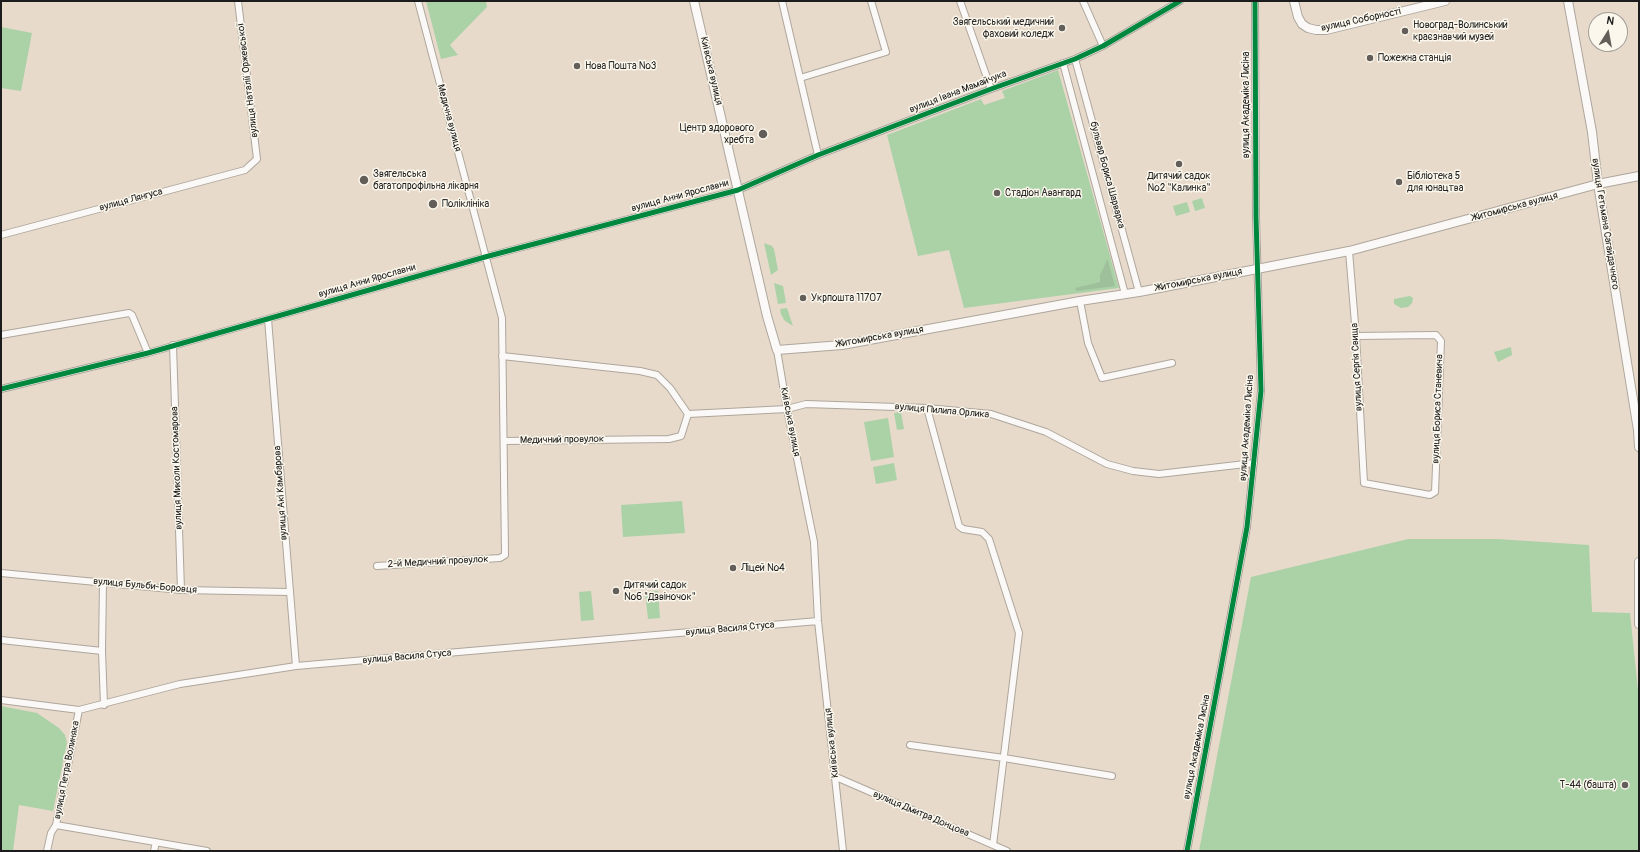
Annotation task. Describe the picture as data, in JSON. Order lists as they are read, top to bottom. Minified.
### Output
{"streets":{"main road":["вулиця Соборності","Київська вулиця","Житомирська вулиця","вулиця Гетьмана Сагайдачного"],"street":["вулиця Наталії Оржевської","вулиця Івана Мамайчука","вулиця Академіка Лисіна","Медична вулиця","бульвар Бориса Шарварка","вулиця Анни Ярославни","вулиця Лянгуса","вулиця Сергія Свища","вулиця Бориса Станевича","вулиця Пилипа Орлика","Медичний провулок","вулиця Миколи Костомарова","вулиця Акі Камбарова","2-й Медичний провулок","вулиця Бульби-Боровця","вулиця Василя Стуса","вулиця Петра Волиняка","вулиця Дмитра Донцова"]},"crossings":[["Київська вулиця","вулиця Івана Мамайчука"],["Київська вулиця","вулиця Анни Ярославни"],["Київська вулиця","Житомирська вулиця"],["Київська вулиця","вулиця Пилипа Орлика"],["Київська вулиця","вулиця Василя Стуса"],["Київська вулиця","вулиця Дмитра Донцова"],["вулиця Наталії Оржевської","вулиця Лянгуса"],["вулиця Івана Мамайчука","бульвар Бориса Шарварка"],["вулиця Івана Мамайчука","вулиця Анни Ярославни"],["вулиця Академіка Лисіна","Житомирська вулиця"],["вулиця Академіка Лисіна","вулиця Пилипа Орлика"],["Медична вулиця","вулиця Анни Ярославни"],["бульвар Бориса Шарварка","Житомирська вулиця"],["вулиця Анни Ярославни","вулиця Миколи Костомарова"],["вулиця Анни Ярославни","вулиця Акі Камбарова"],["Житомирська вулиця","вулиця Гетьмана Сагайдачного"],["Житомирська вулиця","вулиця Сергія Свища"],["вулиця Сергія Свища","вулиця Бориса Станевича"],["Медичний провулок","2-й Медичний провулок"],["вулиця Миколи Костомарова","вулиця Бульби-Боровця"],["вулиця Акі Камбарова","вулиця Бульби-Боровця"],["вулиця Акі Камбарова","вулиця Василя Стуса"],["вулиця Василя Стуса","вулиця Петра Волиняка"]],"places":["Звягельський медичний фаховий коледж","Новоград-Волинський краєзнавчий музей","Пожежна станція","Нова Пошта №3","Центр здорового хребта","Дитячий садок №2 \"Калинка\"","Звягельська багатопрофільна лікарня","Бібліотека 5 для юнацтва","Стадіон Авангард","Поліклініка","Укрпошта 11707","Ліцей №4","Дитячий садок №6 \"Дзвіночок\"","Т-44 (башта)"],"north":"top"}
